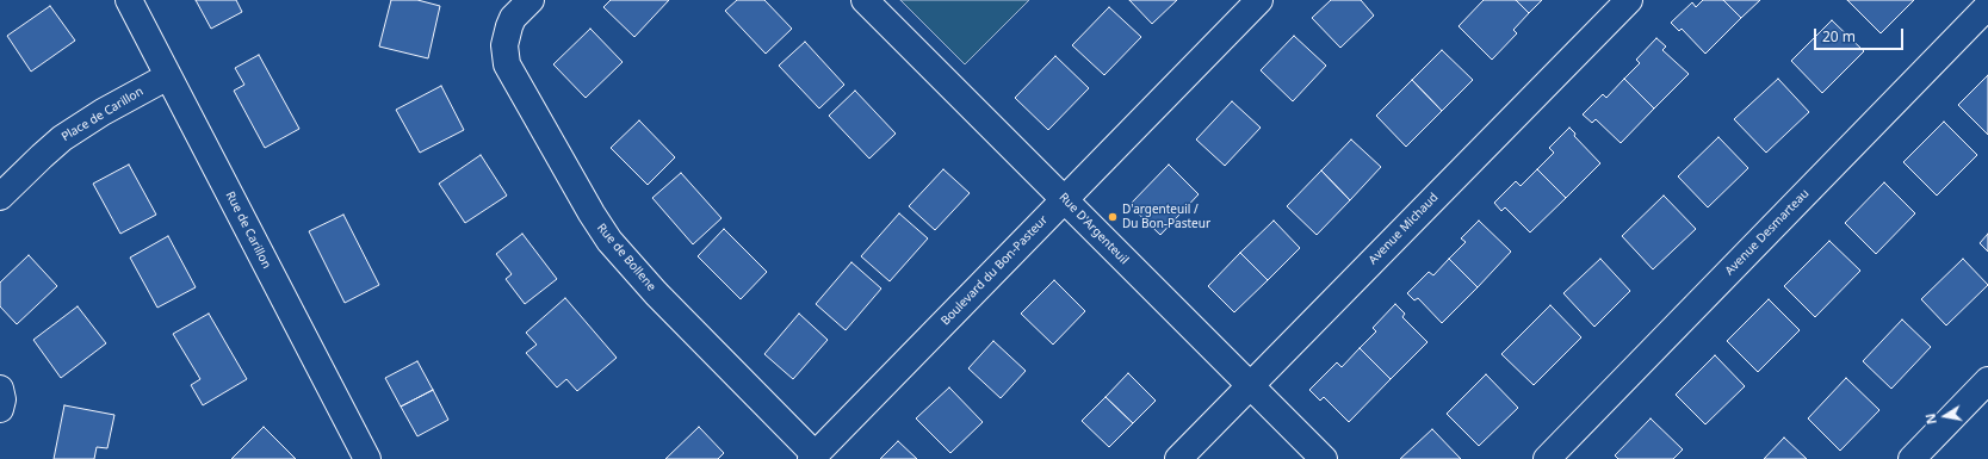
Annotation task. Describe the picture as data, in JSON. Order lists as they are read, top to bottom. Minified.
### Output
{"streets":{"street":["Place de Carillon","Rue D'Argenteuil","Avenue Michaud","Rue de Carillon","Avenue Desmarteau","Rue de Bollene","Boulevard du Bon-Pasteur"]},"crossings":[["Place de Carillon","Rue de Carillon"],["Rue D'Argenteuil","Avenue Michaud"],["Rue D'Argenteuil","Boulevard du Bon-Pasteur"],["Rue de Bollene","Boulevard du Bon-Pasteur"]],"places":["D'argenteuil / Du Bon-Pasteur"],"scale_bar":"20 m","north":"left"}
